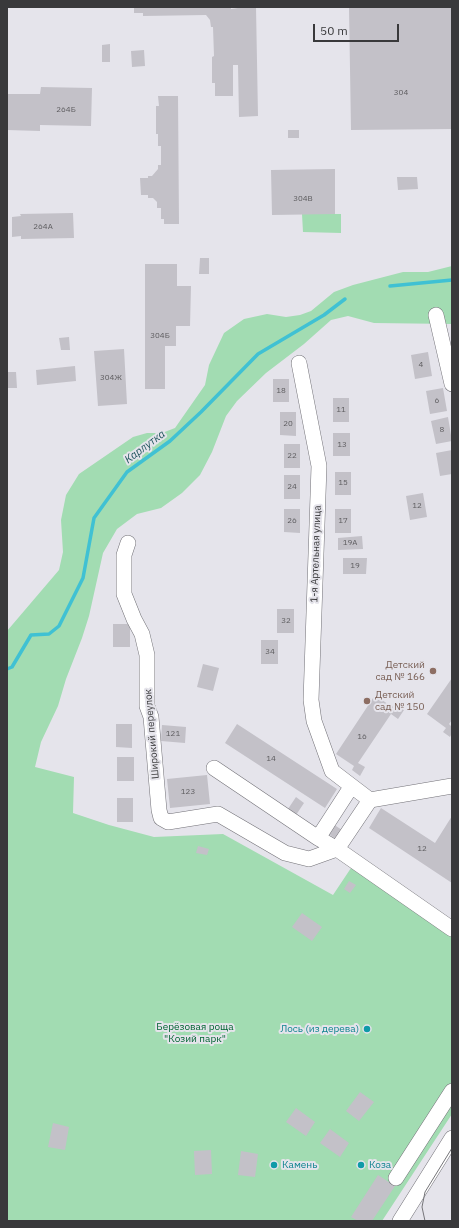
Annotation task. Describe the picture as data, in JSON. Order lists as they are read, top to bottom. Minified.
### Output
{"streets":{"street":["1-я Артельная улица","Широкий переулок"]},"water":["Карлутка"],"parks":["Берёзовая роща \"Козий парк\""],"places":["Детский сад № 166","Детский сад № 150","Лось (из дерева)","Камень","Коза"],"house_numbers":["304","264Б","304В","264А","304Б","4","304Ж","18","6","11","20","8","13","22","15","24","12","26","17","19А","19","32","34","121","16","14","123","12"],"scale_bar":"50 m"}
